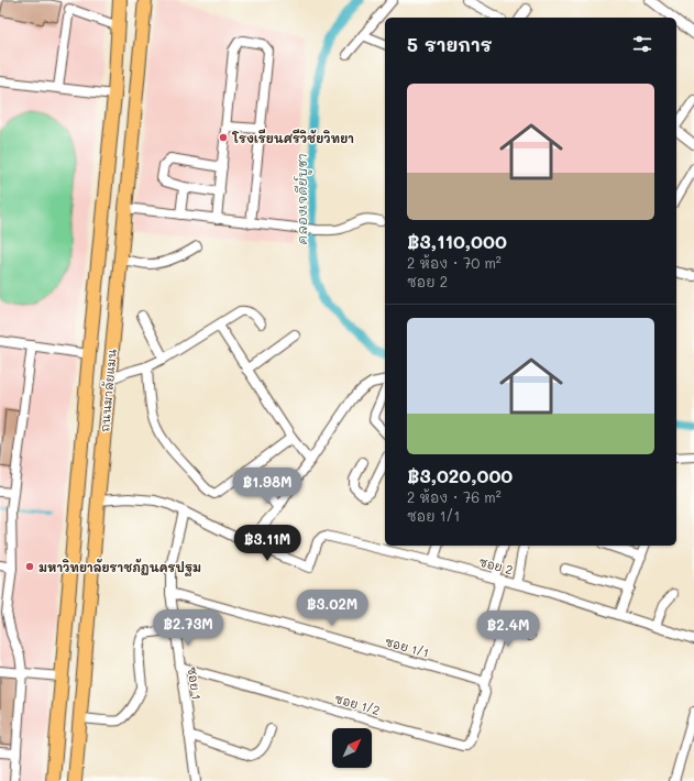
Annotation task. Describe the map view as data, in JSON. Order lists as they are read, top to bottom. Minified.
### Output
{"streets":{"highway":["ถนนมาลัยแมน"],"street":["ซอย 2","ซอย 1/1","ซอย 1","ซอย 1/2"]},"crossings":[["ซอย 1/1","ซอย 1"],["ซอย 1/1","ซอย 1/2"],["ซอย 1","ซอย 1/2"]],"water":["คลองเจดีย์บูชา"],"places":["โรงเรียนศรีวิชัยวิทยา","มหาวิทยาลัยราชภัฏนครปฐม"],"north":"top right","page":{"heading":"5 รายการ","list":[{"name":"฿3,110,000","note":"2 ห้อง · 70 m² · ซอย 2"},{"name":"฿3,020,000","note":"2 ห้อง · 76 m² · ซอย 1/1"}],"price":["฿1.98M","฿3.11M","฿3.02M","฿2.73M","฿2.4M"]}}
